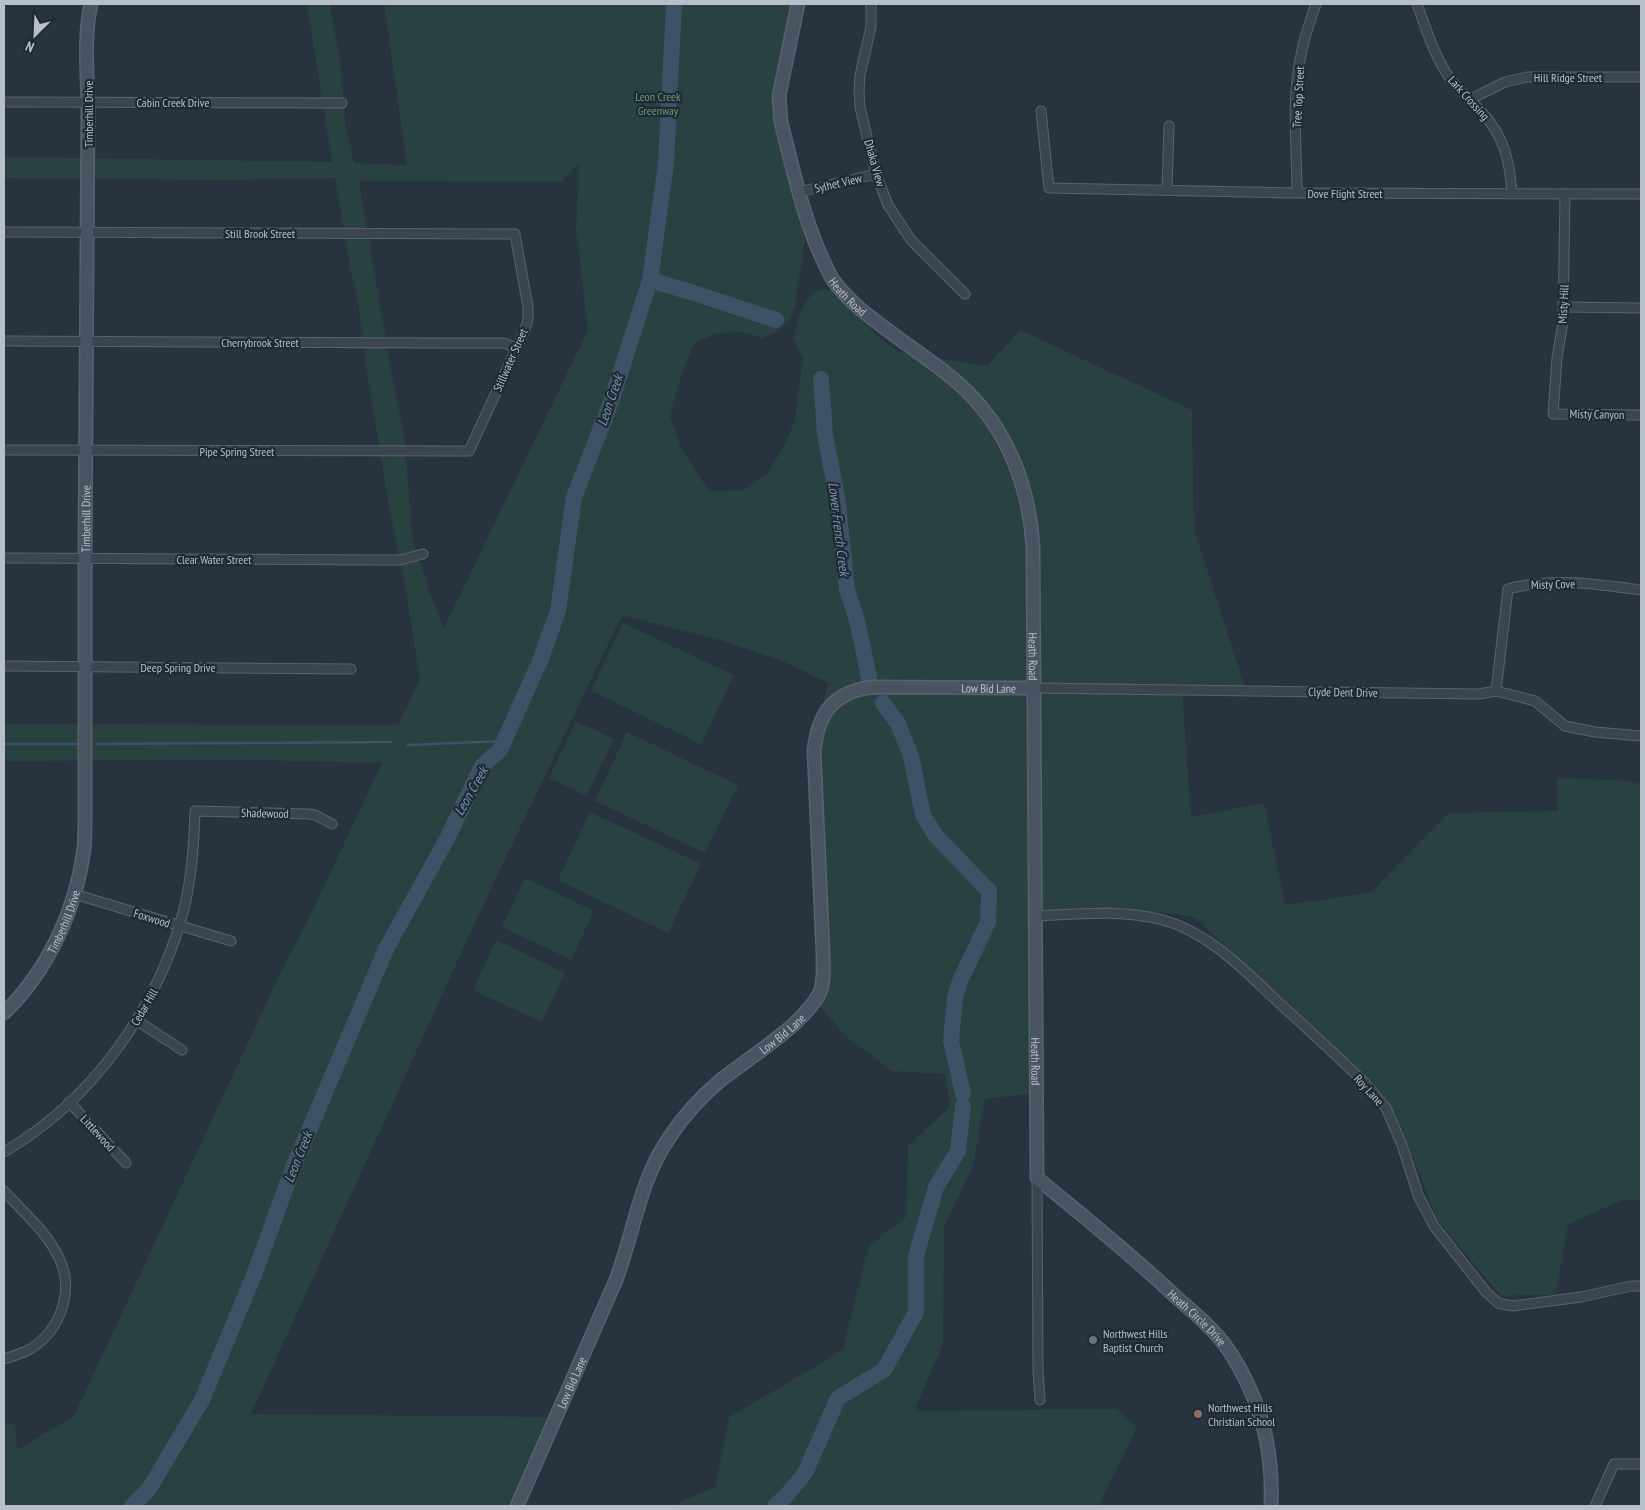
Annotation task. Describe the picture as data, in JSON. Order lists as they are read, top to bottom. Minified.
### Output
{"streets":{"street":["Hill Ridge Street","Tree Top Street","Lark Crossing","Cabin Creek Drive","Timberhill Drive","Dhaka View","Sylhet View","Dove Flight Street","Still Brook Street","Heath Road","Misty Hill","Cherrybrook Street","Stillwater Street","Misty Canyon","Pipe Spring Street","Clear Water Street","Misty Cove","Deep Spring Drive","Low Bid Lane","Clyde Dent Drive","Shadewood","Foxwood","Cedar Hill","Roy Lane","Littlewood","Heath Circle Drive"]},"crossings":[["Hill Ridge Street","Lark Crossing"],["Tree Top Street","Dove Flight Street"],["Lark Crossing","Dove Flight Street"],["Cabin Creek Drive","Timberhill Drive"],["Timberhill Drive","Still Brook Street"],["Timberhill Drive","Cherrybrook Street"],["Timberhill Drive","Pipe Spring Street"],["Timberhill Drive","Clear Water Street"],["Timberhill Drive","Deep Spring Drive"],["Timberhill Drive","Foxwood"],["Dhaka View","Sylhet View"],["Sylhet View","Heath Road"],["Dove Flight Street","Misty Hill"],["Still Brook Street","Stillwater Street"],["Heath Road","Low Bid Lane"],["Heath Road","Clyde Dent Drive"],["Heath Road","Roy Lane"],["Heath Road","Heath Circle Drive"],["Misty Hill","Misty Canyon"],["Cherrybrook Street","Stillwater Street"],["Stillwater Street","Pipe Spring Street"],["Misty Cove","Clyde Dent Drive"],["Low Bid Lane","Clyde Dent Drive"],["Shadewood","Cedar Hill"],["Foxwood","Cedar Hill"],["Cedar Hill","Littlewood"]],"water":["Leon Creek","Lower French Creek"],"parks":["Leon Creek Greenway"],"places":["Northwest Hills Baptist Church","Northwest Hills Christian School"],"north":"bottom left"}
